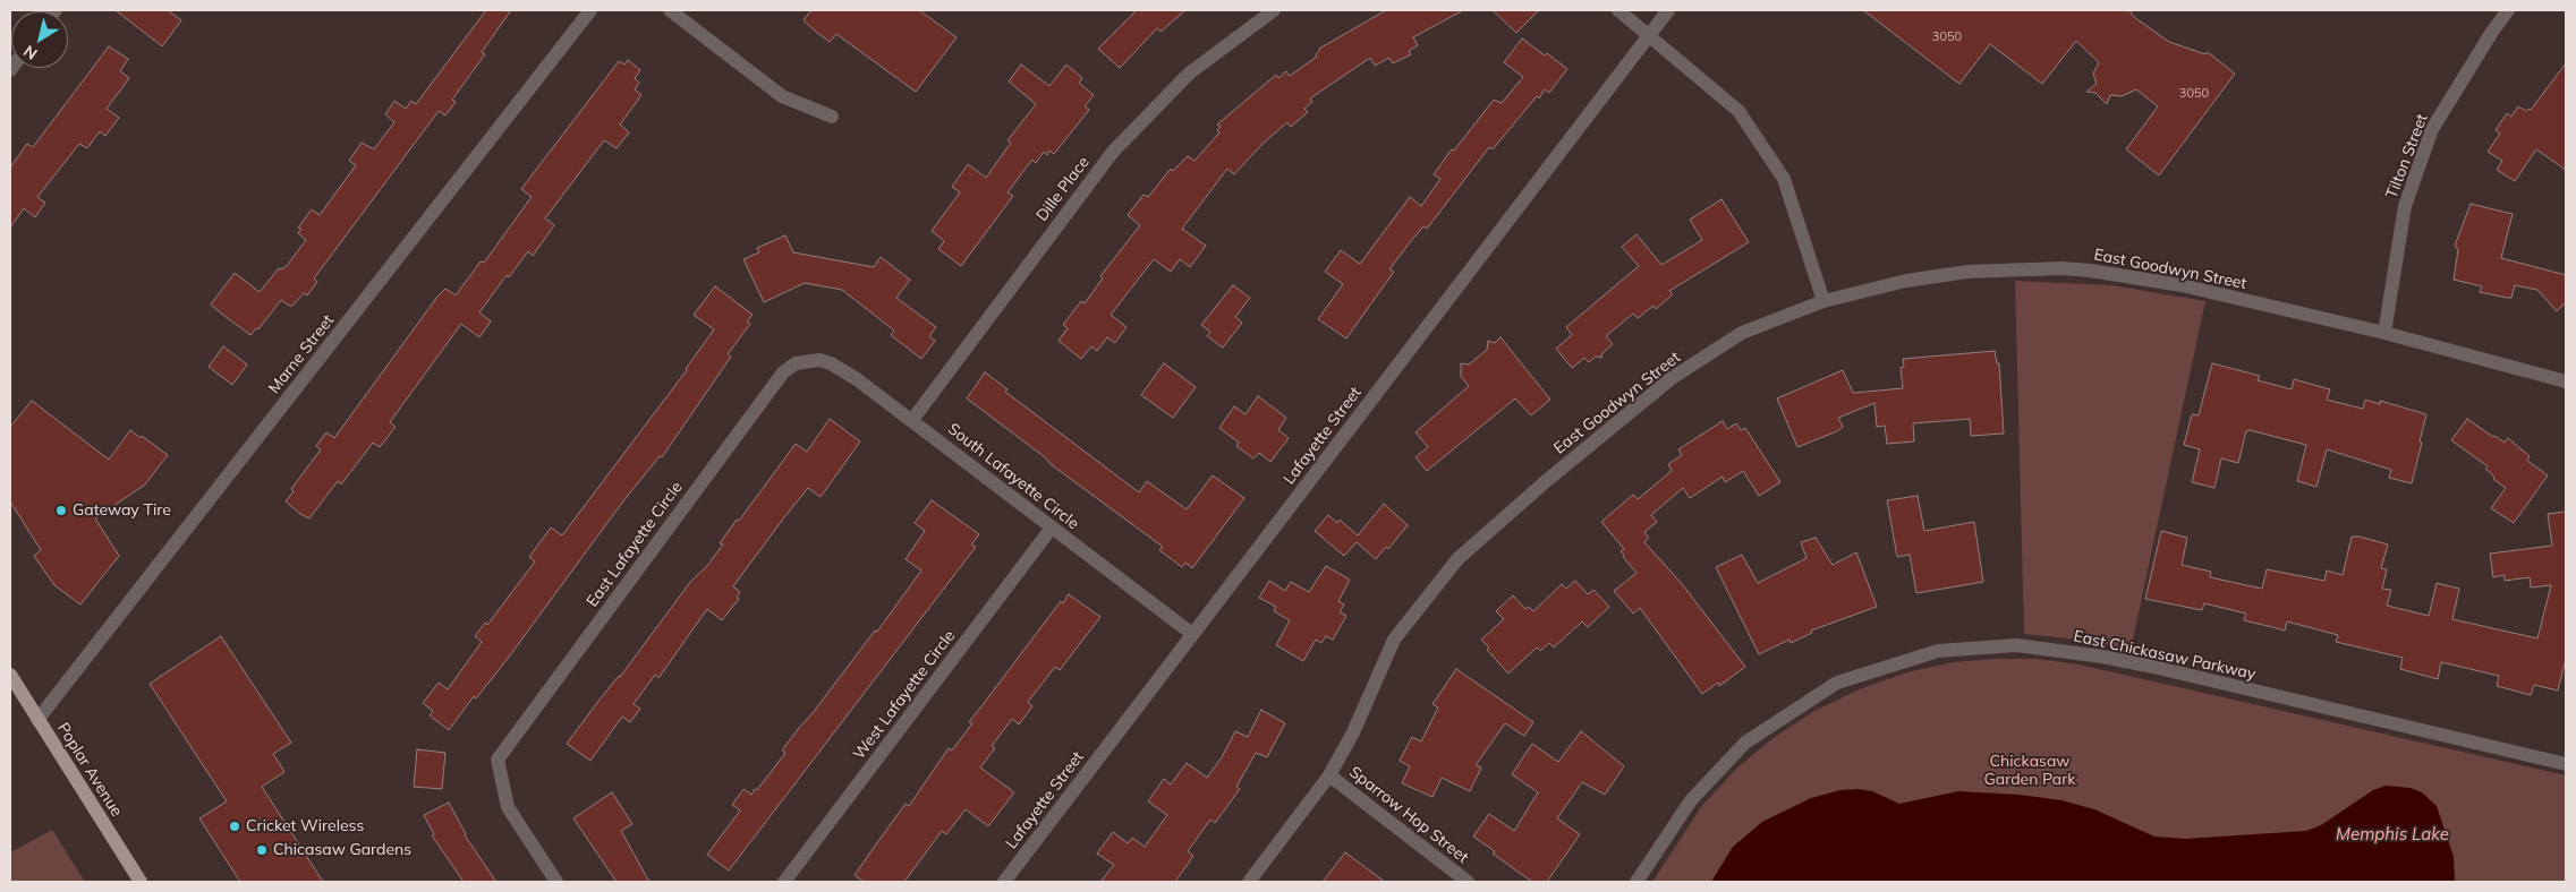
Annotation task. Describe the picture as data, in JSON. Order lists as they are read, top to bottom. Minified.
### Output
{"streets":{"main road":["Poplar Avenue"],"street":["Tilton Street","Dille Place","East Goodwyn Street","Marne Street","Lafayette Street","South Lafayette Circle","East Lafayette Circle","East Chickasaw Parkway","West Lafayette Circle","Sparrow Hop Street"]},"crossings":[["Tilton Street","East Goodwyn Street"],["Dille Place","South Lafayette Circle"],["East Goodwyn Street","Sparrow Hop Street"],["Marne Street","Poplar Avenue"],["Lafayette Street","South Lafayette Circle"],["South Lafayette Circle","East Lafayette Circle"],["South Lafayette Circle","West Lafayette Circle"]],"water":["Memphis Lake"],"parks":["Chickasaw Garden Park"],"places":["Gateway Tire","Cricket Wireless","Chicasaw Gardens"],"house_numbers":["3050","3050"],"north":"bottom left"}
